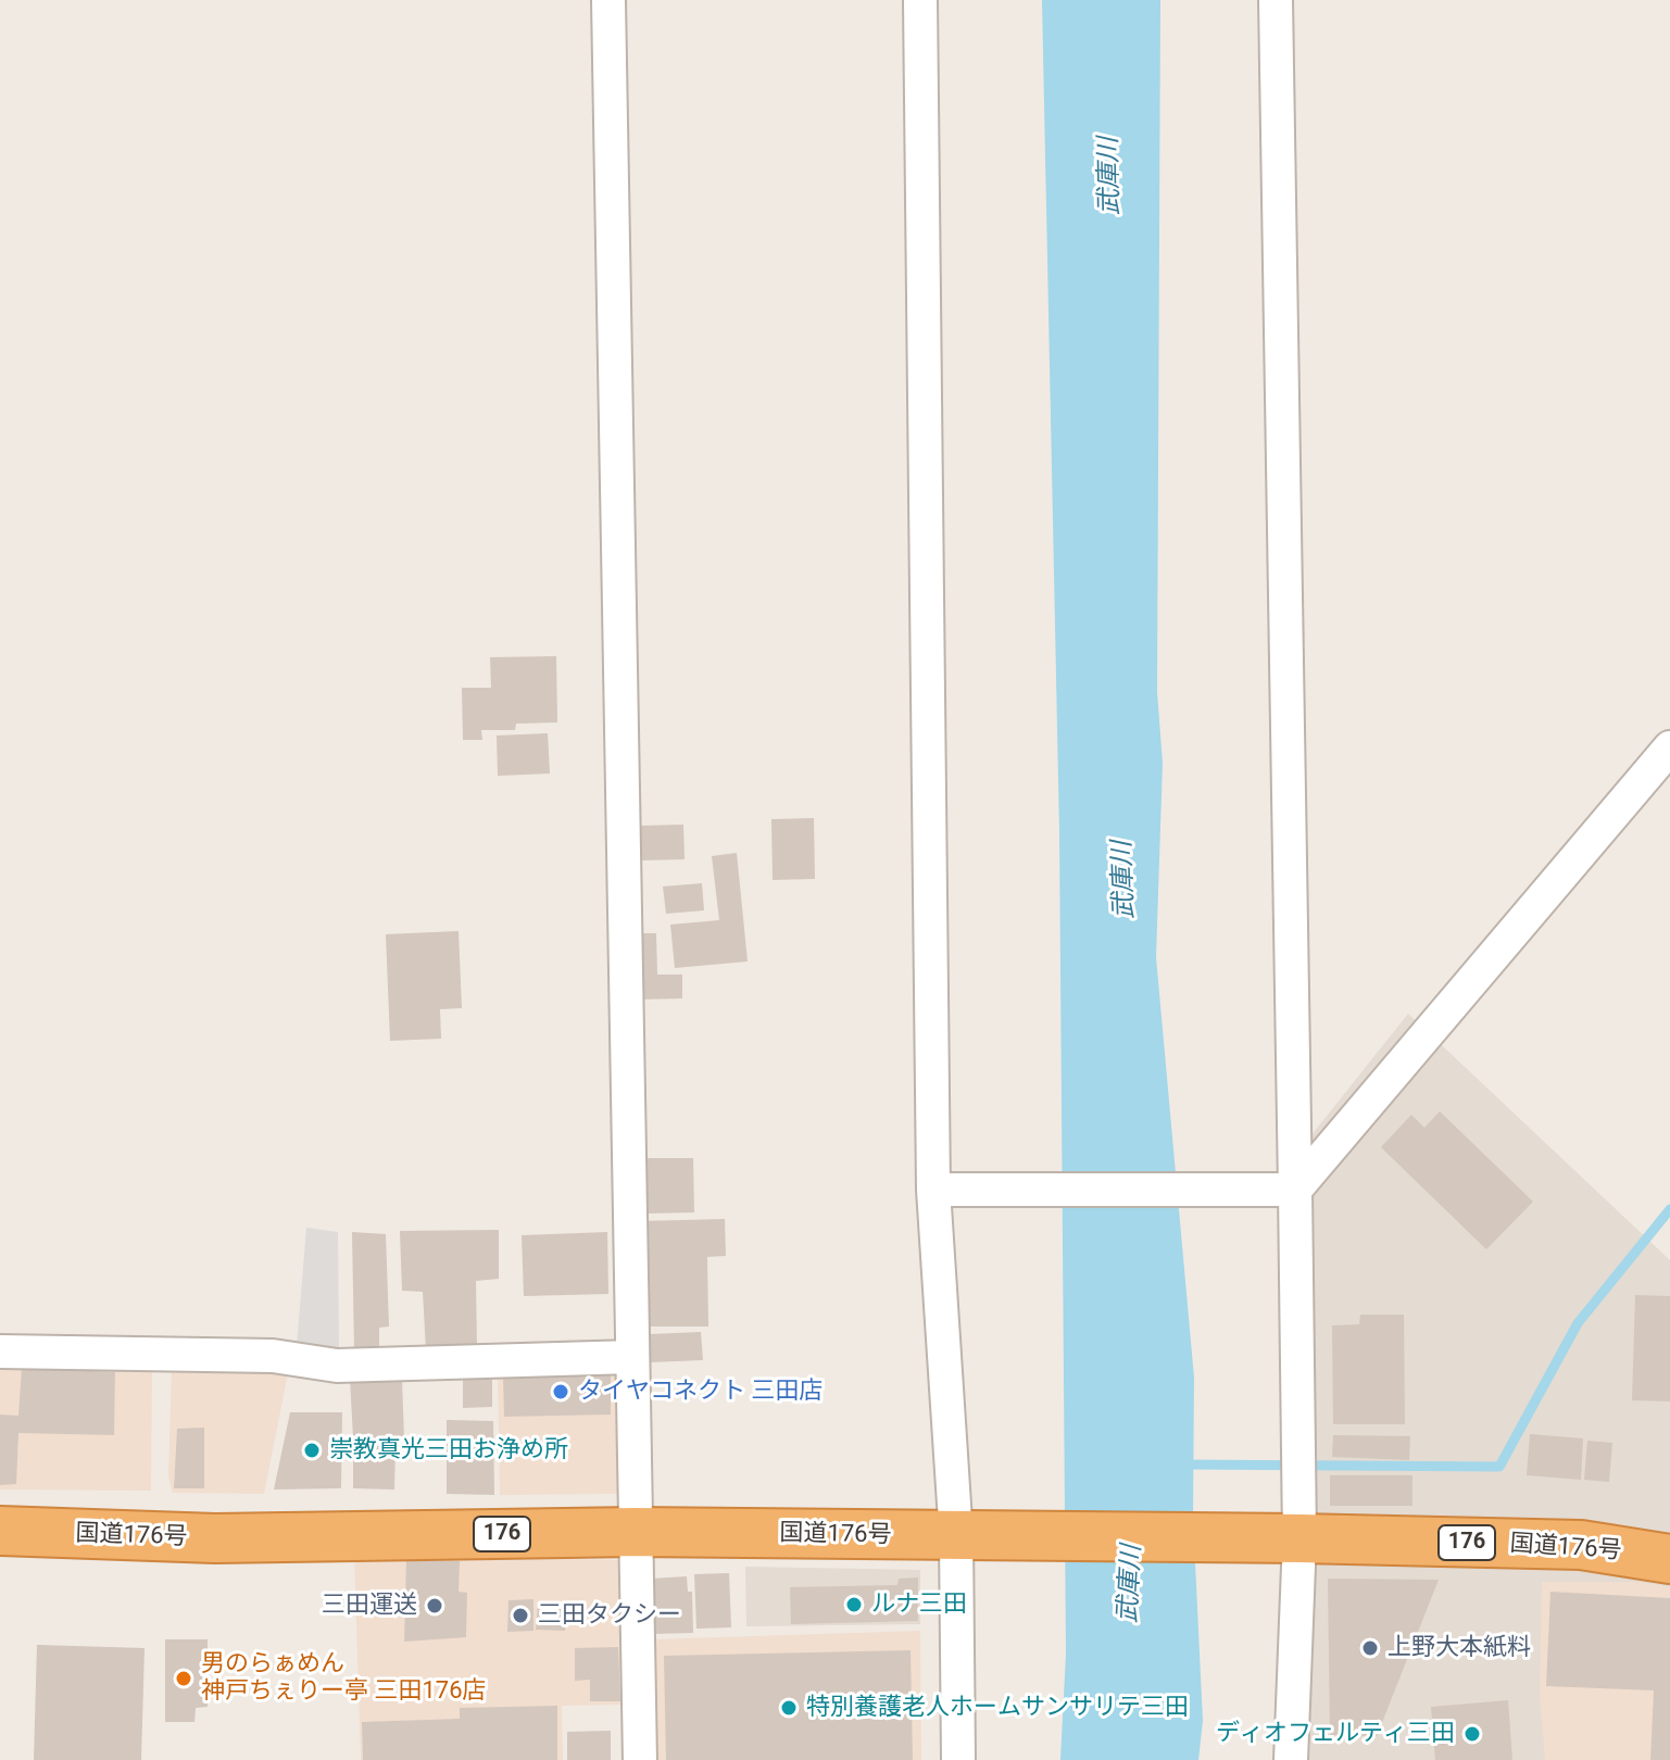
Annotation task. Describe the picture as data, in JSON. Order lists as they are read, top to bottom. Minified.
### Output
{"streets":{"highway":["176","国道176号"]},"water":["武庫川"],"places":["タイヤコネクト 三田店","崇教真光三田お浄め所","ルナ三田","三田運送","三田タクシー","上野大本紙料","男のらぁめん 神戸ちぇりー亭 三田176店","特別養護老人ホームサンサリテ三田","ディオフェルティ三田"]}
